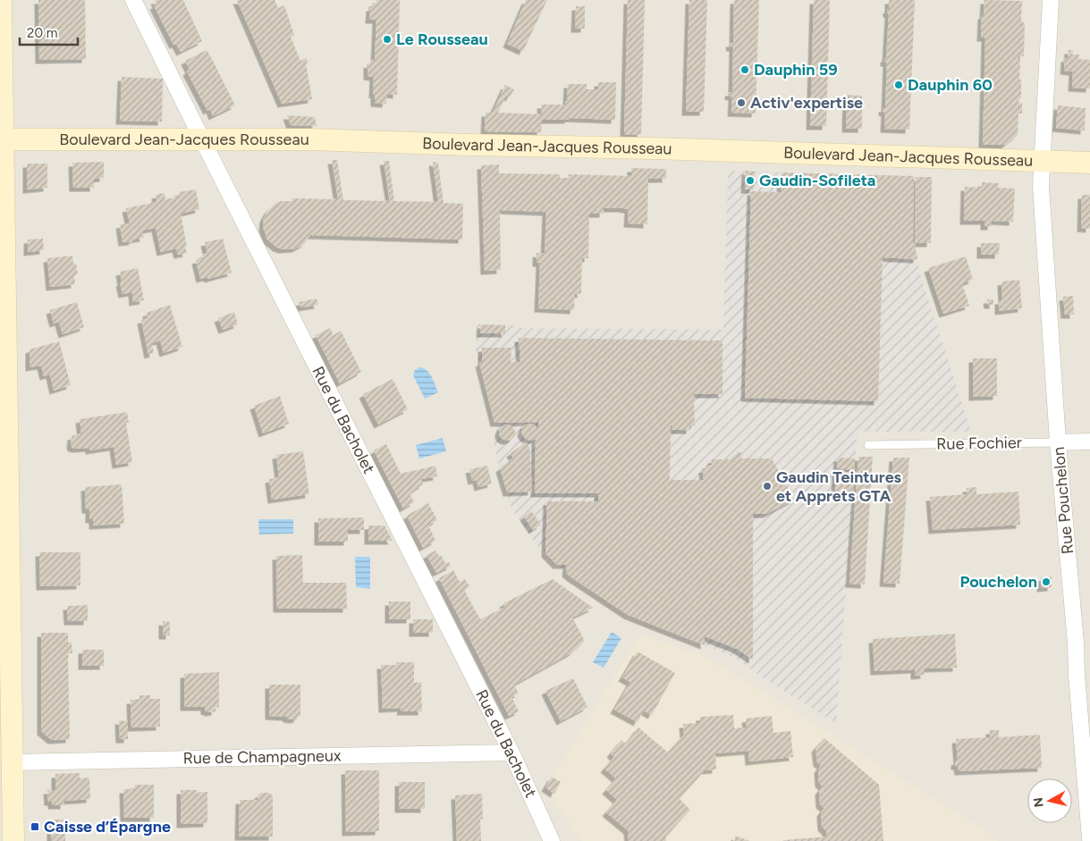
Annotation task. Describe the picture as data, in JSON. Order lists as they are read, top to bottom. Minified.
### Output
{"streets":{"main road":["Boulevard Jean-Jacques Rousseau"],"street":["Rue du Bacholet","Rue Fochier","Rue Pouchelon","Rue de Champagneux"]},"crossings":[["Boulevard Jean-Jacques Rousseau","Rue du Bacholet"],["Boulevard Jean-Jacques Rousseau","Rue Pouchelon"],["Rue du Bacholet","Rue de Champagneux"],["Rue Fochier","Rue Pouchelon"]],"places":{"other":["Le Rousseau","Dauphin 59","Dauphin 60","Activ'expertise","Gaudin-Sofileta","Gaudin Teintures et Apprets GTA","Pouchelon"],"transit":["Caisse d’Épargne"]},"scale_bar":"20 m","north":"left"}
